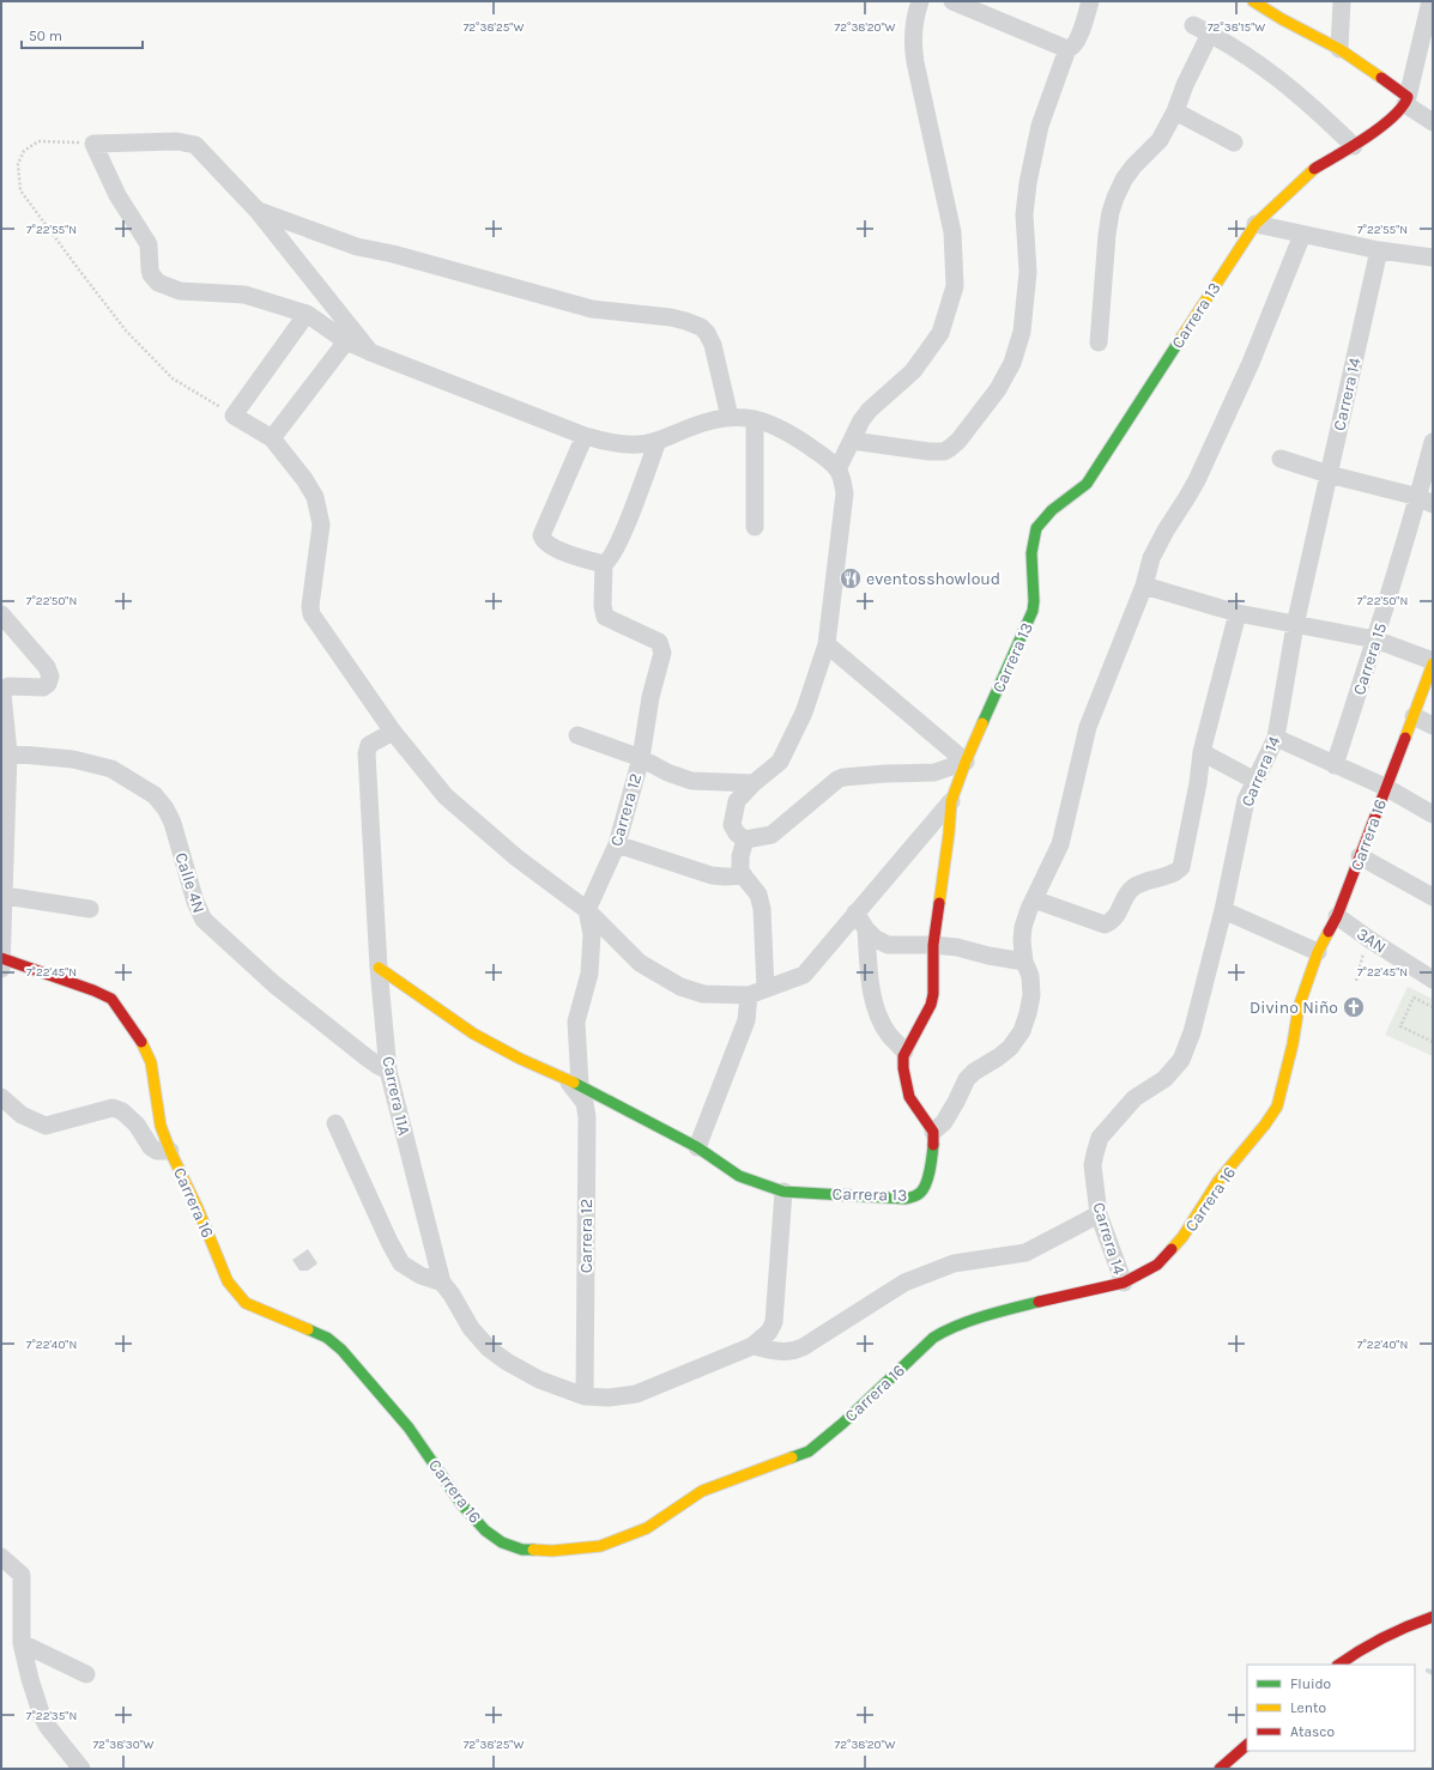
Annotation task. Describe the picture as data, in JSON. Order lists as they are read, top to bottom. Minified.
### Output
{"streets":{"main road":["Carrera 13","Carrera 16"],"street":["Carrera 14","Carrera 15","Carrera 12","Calle 4N","3AN","Carrera 11A"]},"crossings":[["Carrera 13","Carrera 11A"],["Carrera 14","Carrera 16"],["Carrera 12","Carrera 11A"],["Carrera 16","3AN"],["Calle 4N","Carrera 11A"]],"places":{"restaurant":["eventosshowloud"],"church":["Divino Niño"]},"legend":["Fluido","Lento","Atasco"],"scale_bar":"50 m","coordinates":["72°38'25\"W","72°38'20\"W","72°38'15\"W","7°22'55\"N","7°22'50\"N","7°22'45\"N","7°22'40\"N","7°22'35\"N","72°38'30\"W"]}
